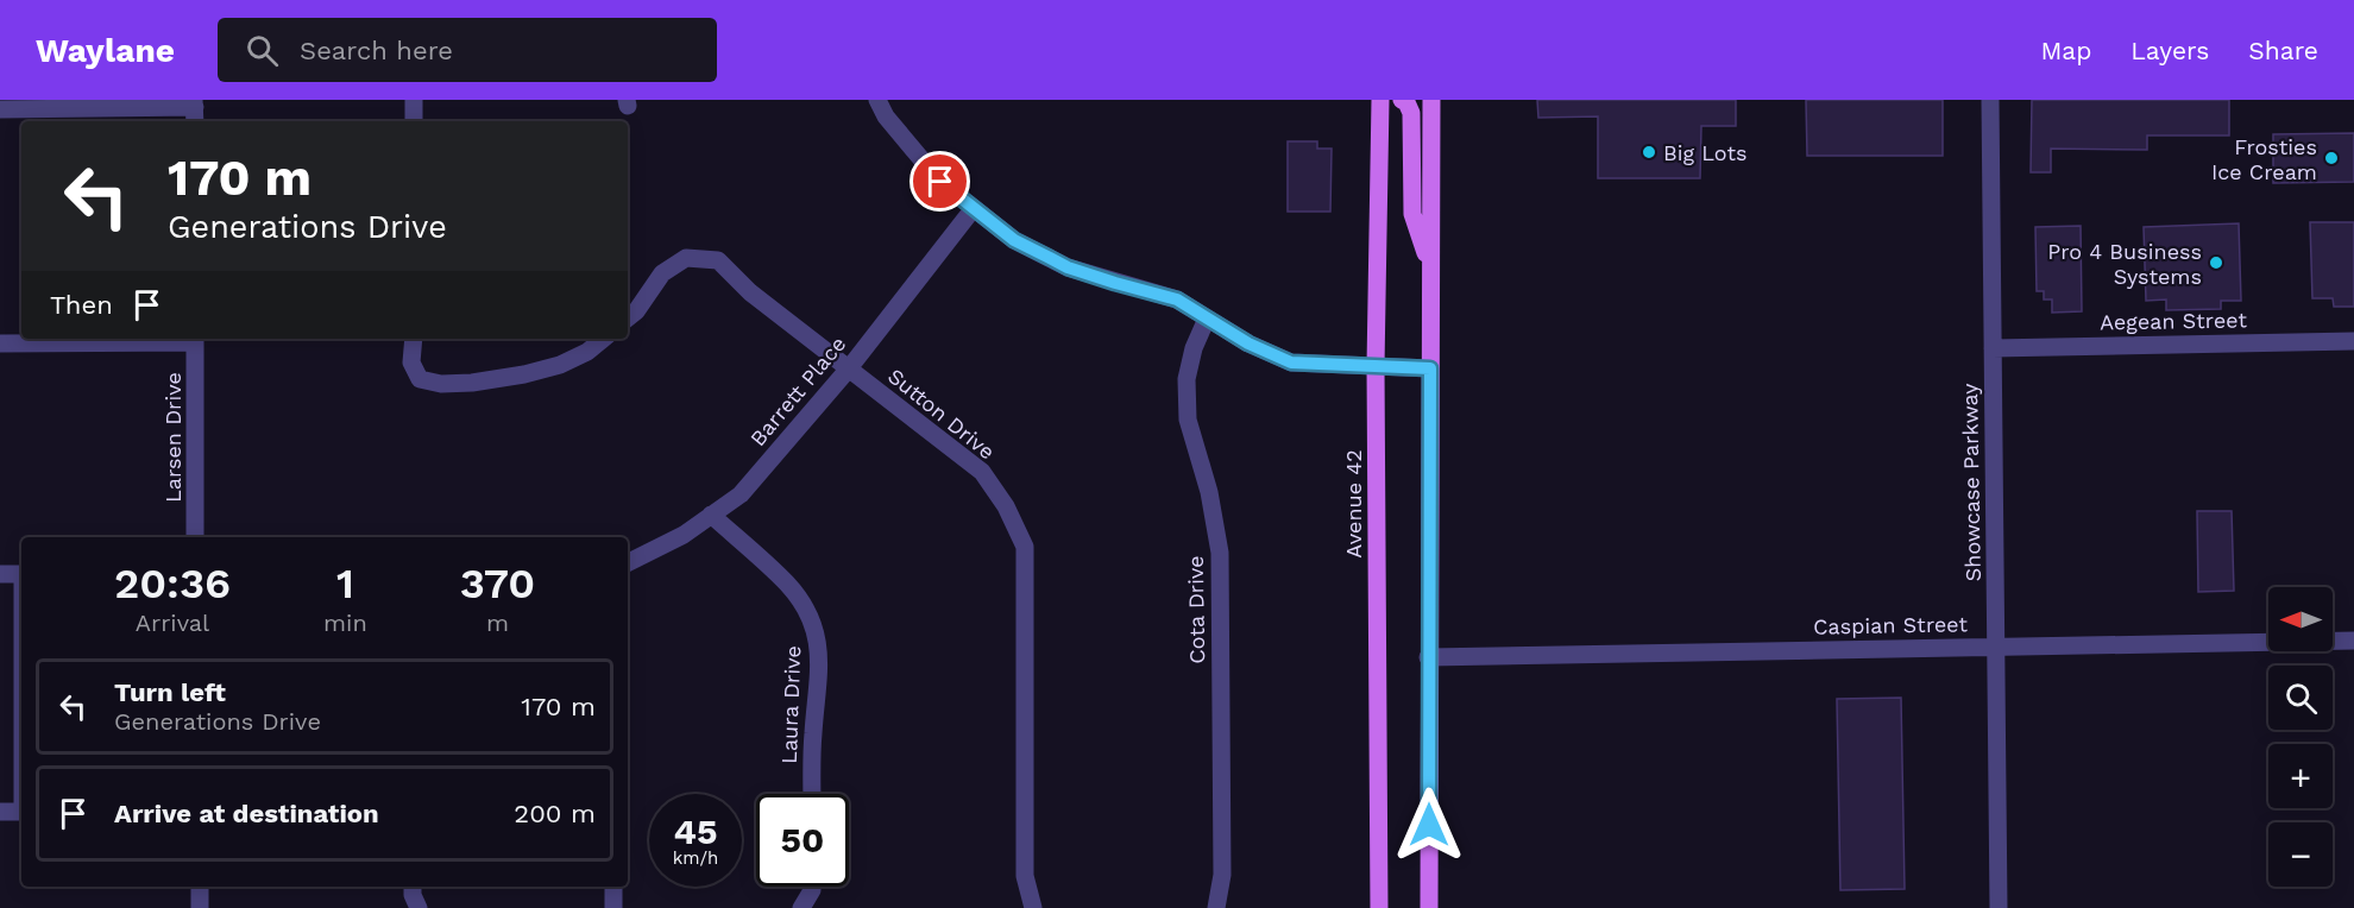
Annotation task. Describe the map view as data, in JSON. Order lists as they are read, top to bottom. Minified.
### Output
{"streets":{"main road":["Avenue 42"],"street":["Aegean Street","Barrett Place","Sutton Drive","Larsen Drive","Showcase Parkway","Cota Drive","Caspian Street","Laura Drive"]},"crossings":[["Aegean Street","Showcase Parkway"],["Barrett Place","Sutton Drive"],["Barrett Place","Laura Drive"],["Showcase Parkway","Caspian Street"]],"places":["Big Lots","Frosties Ice Cream","Pro 4 Business Systems"],"north":"left","page":{"header":"Waylane","search":"Search here","nav":["Map","Layers","Share"],"turn":["170 m","Generations Drive"],"then":"Then","eta":["20:36","Arrival","1","min","370","m"],"map_buttons":["+","−"],"list":[{"name":"Turn left","note":"Generations Drive","value":"170 m"},{"name":"Arrive at destination","value":"200 m"}],"speed":"45 km/h","limit":"50"}}
